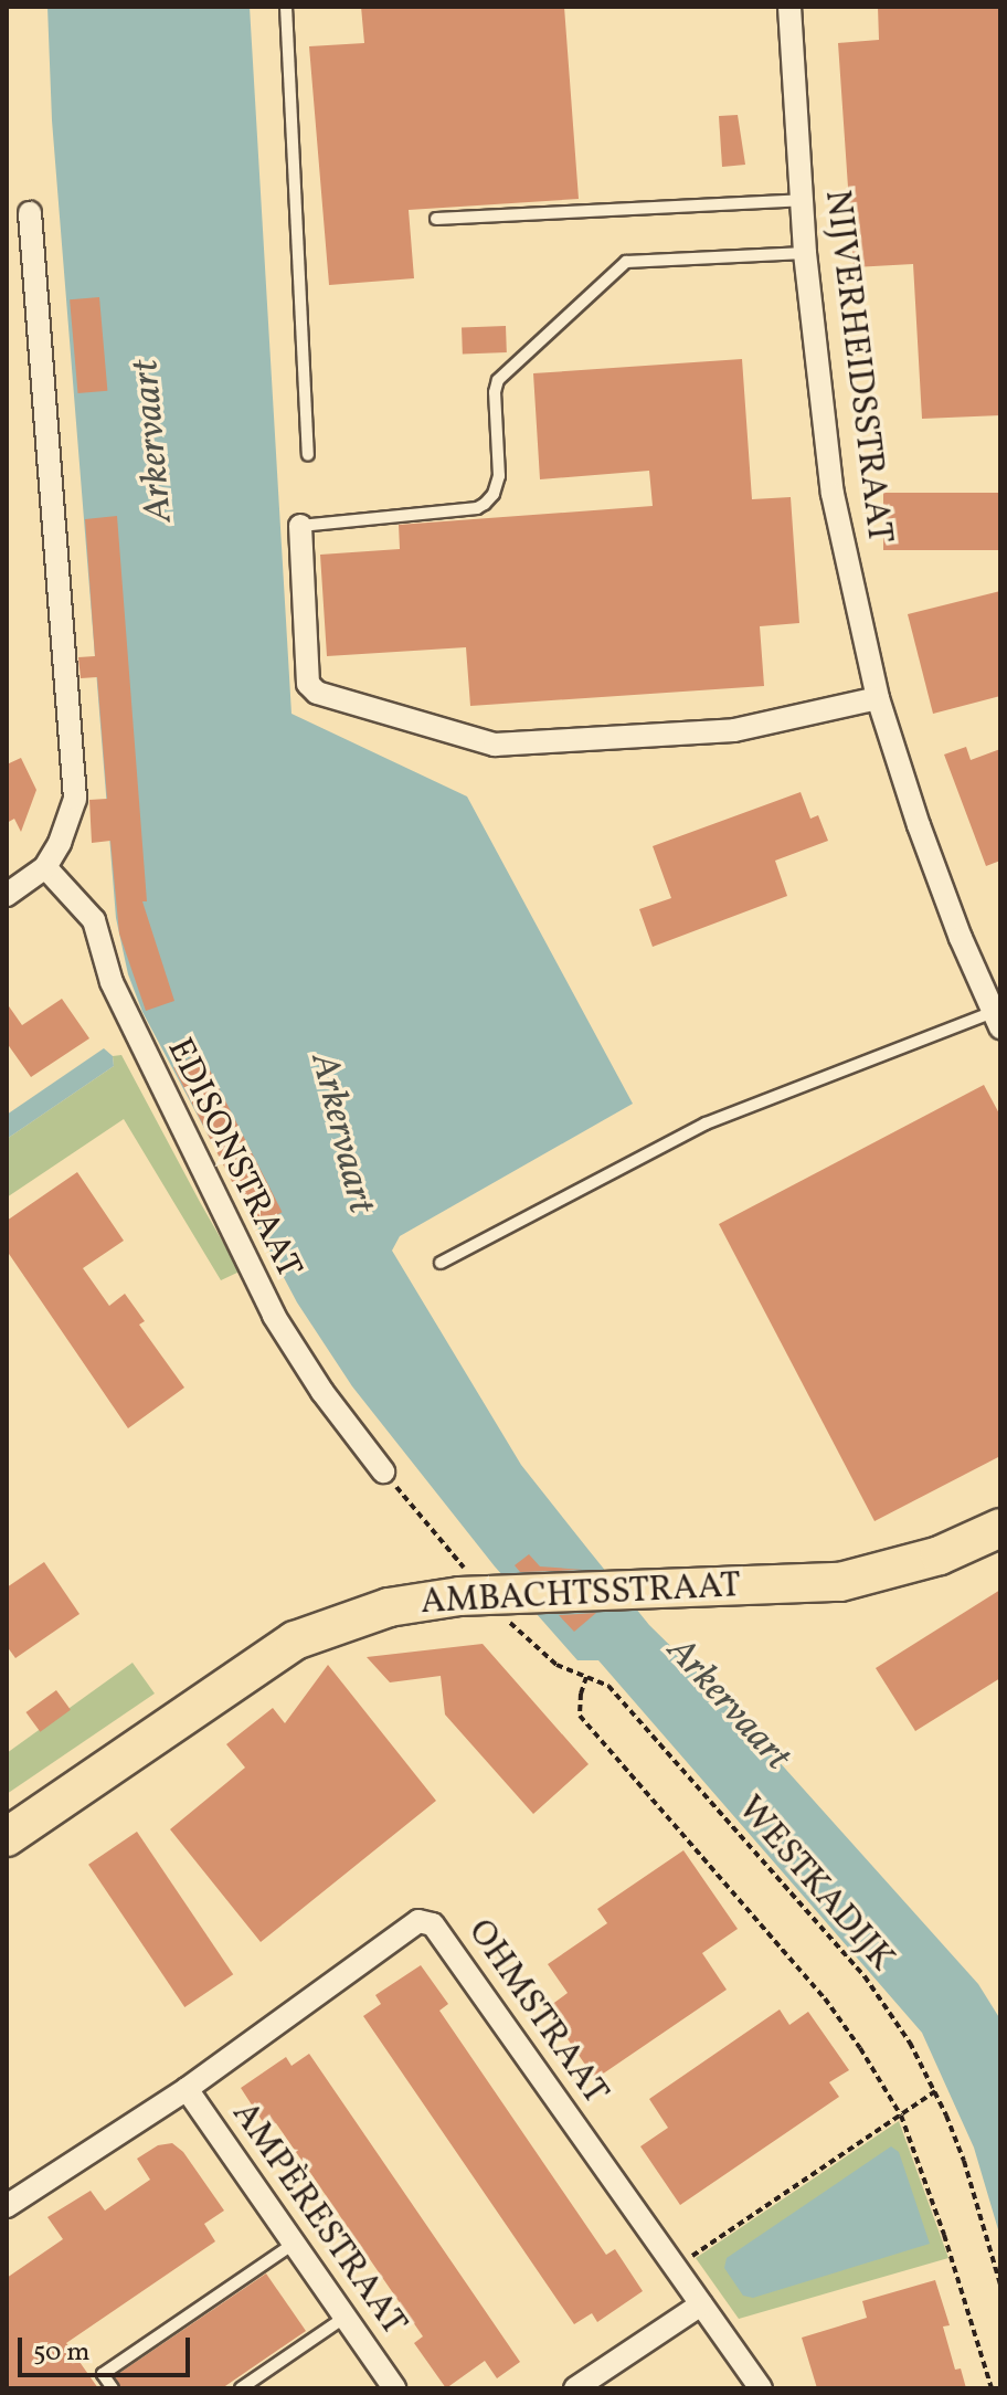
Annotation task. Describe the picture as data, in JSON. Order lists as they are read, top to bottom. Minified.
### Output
{"streets":{"main road":["AMBACHTSSTRAAT"],"street":["NIJVERHEIDSSTRAAT","EDISONSTRAAT","OHMSTRAAT","AMPÈRESTRAAT"],"path":["WESTKADIJK"]},"crossings":[["EDISONSTRAAT","WESTKADIJK"],["AMBACHTSSTRAAT","WESTKADIJK"],["OHMSTRAAT","AMPÈRESTRAAT"]],"water":["Arkervaart"],"scale_bar":"50 m"}
